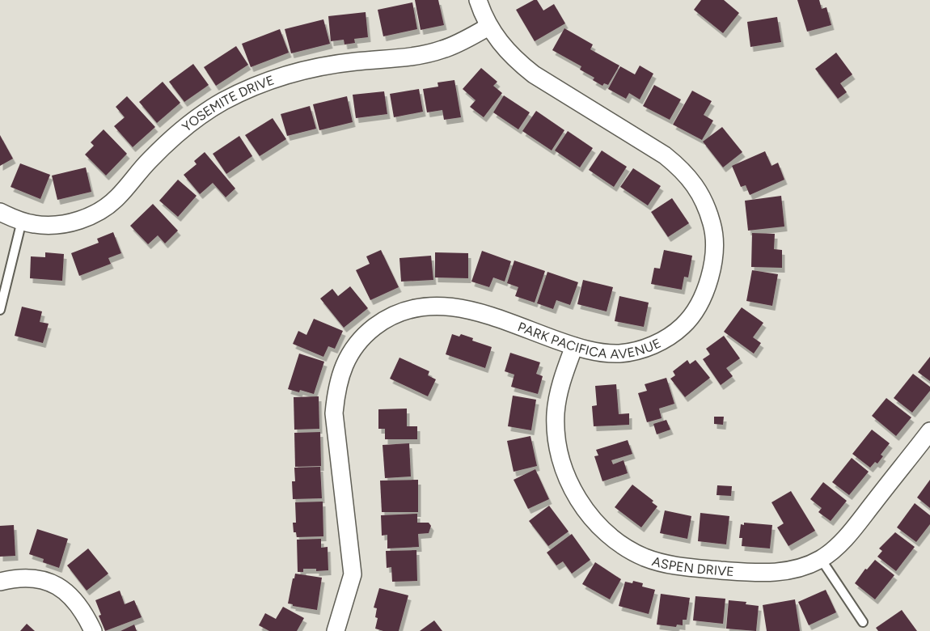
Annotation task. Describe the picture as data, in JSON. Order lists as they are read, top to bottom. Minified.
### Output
{"streets":{"street":["YOSEMITE DRIVE","PARK PACIFICA AVENUE","ASPEN DRIVE"]},"crossings":[["YOSEMITE DRIVE","PARK PACIFICA AVENUE"],["PARK PACIFICA AVENUE","ASPEN DRIVE"]]}
